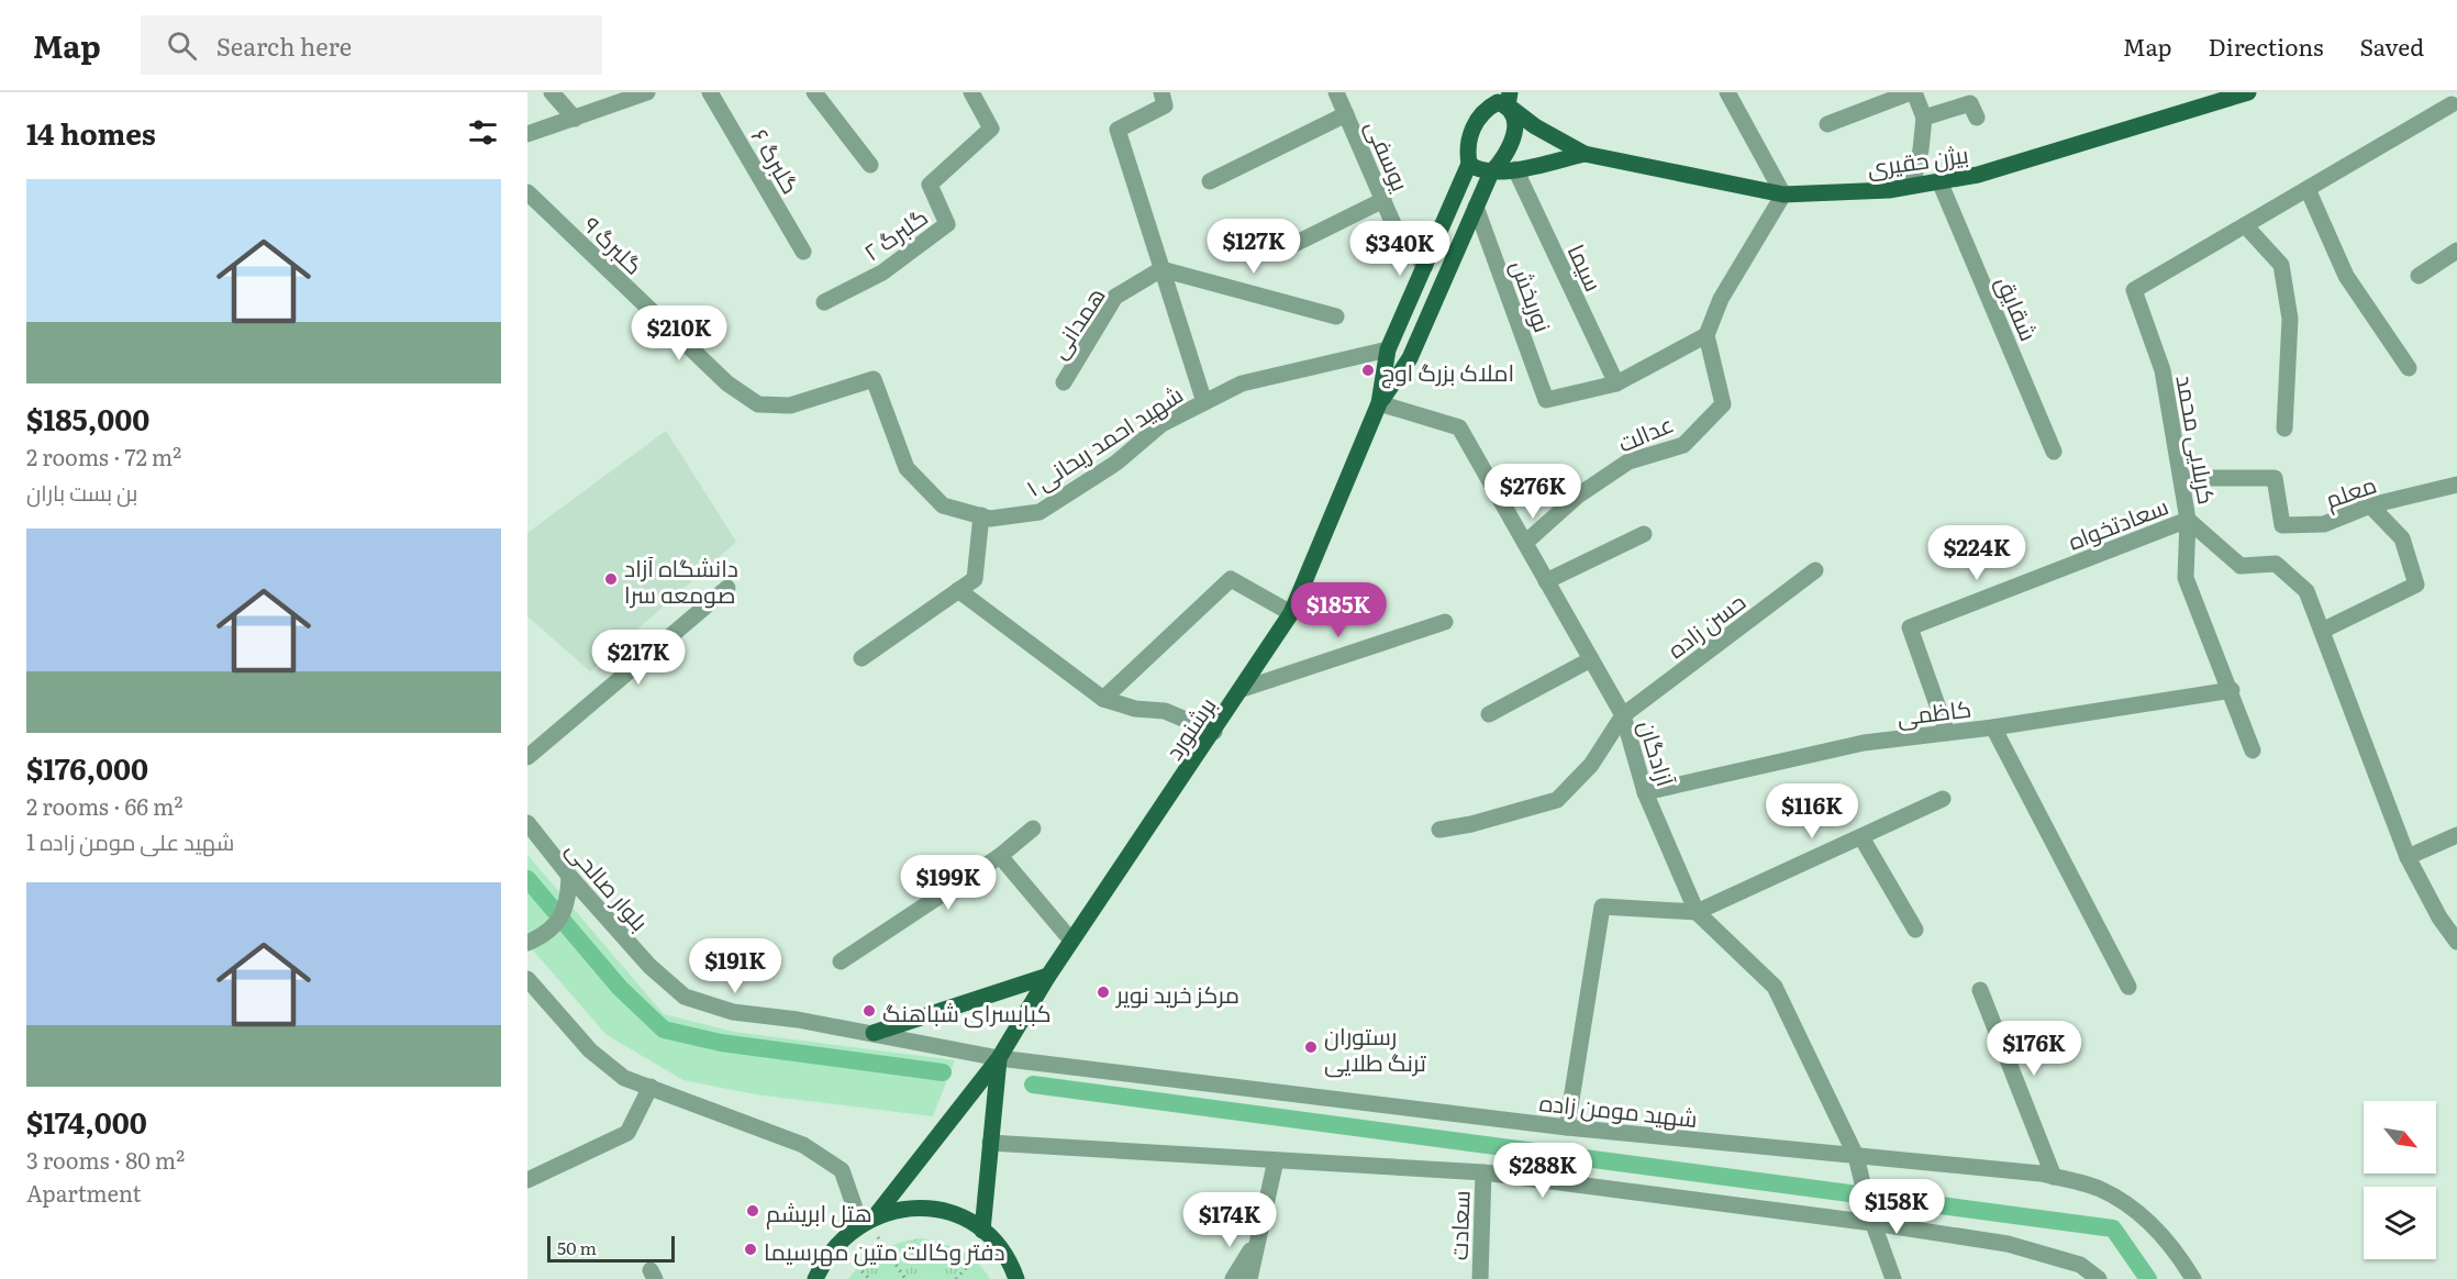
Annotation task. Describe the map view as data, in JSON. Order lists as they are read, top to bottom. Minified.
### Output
{"streets":{"main road":["بیژن حقیری","برشنورد"],"street":["یوسفی","گلبرگ ۶","گلبرگ ۲","گلبرگ ۹","سیما","نوربخش","شقایق","همدانی","عدالت","شهید احمد ریحانی ۱","کربلایی محمد","معلم","سعادتخواه","حسن زاده","کاظمی","آزادگان","بلوار صالحی","شهید مومن زاده","سعادت"]},"crossings":[["بیژن حقیری","شقایق"],["گلبرگ ۹","شهید احمد ریحانی ۱"],["سیما","نوربخش"],["عدالت","آزادگان"],["کربلایی محمد","معلم"],["کربلایی محمد","سعادتخواه"],["سعادتخواه","کاظمی"],["حسن زاده","آزادگان"],["کاظمی","آزادگان"],["برشنورد","آزادگان"],["برشنورد","بلوار صالحی"],["برشنورد","شهید مومن زاده"],["آزادگان","شهید مومن زاده"],["بلوار صالحی","شهید مومن زاده"]],"places":["املاک بزرگ اوج","دانشگاه آزاد صومعه سرا","مرکز خرید نویر","کبابسرای شباهنگ","رستوران ترنگ طلایی","هتل ابریشم","دفتر وکالت متین مهرسیما"],"scale_bar":"50 m","north":"bottom right","page":{"header":"Map","search":"Search here","nav":["Map","Directions","Saved"],"heading":"14 homes","list":[{"name":"$185,000","note":"2 rooms · 72 m² · بن بست باران"},{"name":"$176,000","note":"2 rooms · 66 m² · شهید علی مومن زاده 1"},{"name":"$174,000","note":"3 rooms · 80 m² · Apartment"}],"price":["$127K","$340K","$210K","$276K","$224K","$185K","$217K","$116K","$199K","$191K","$176K","$288K","$158K","$174K"],"scale":"50 m"}}
